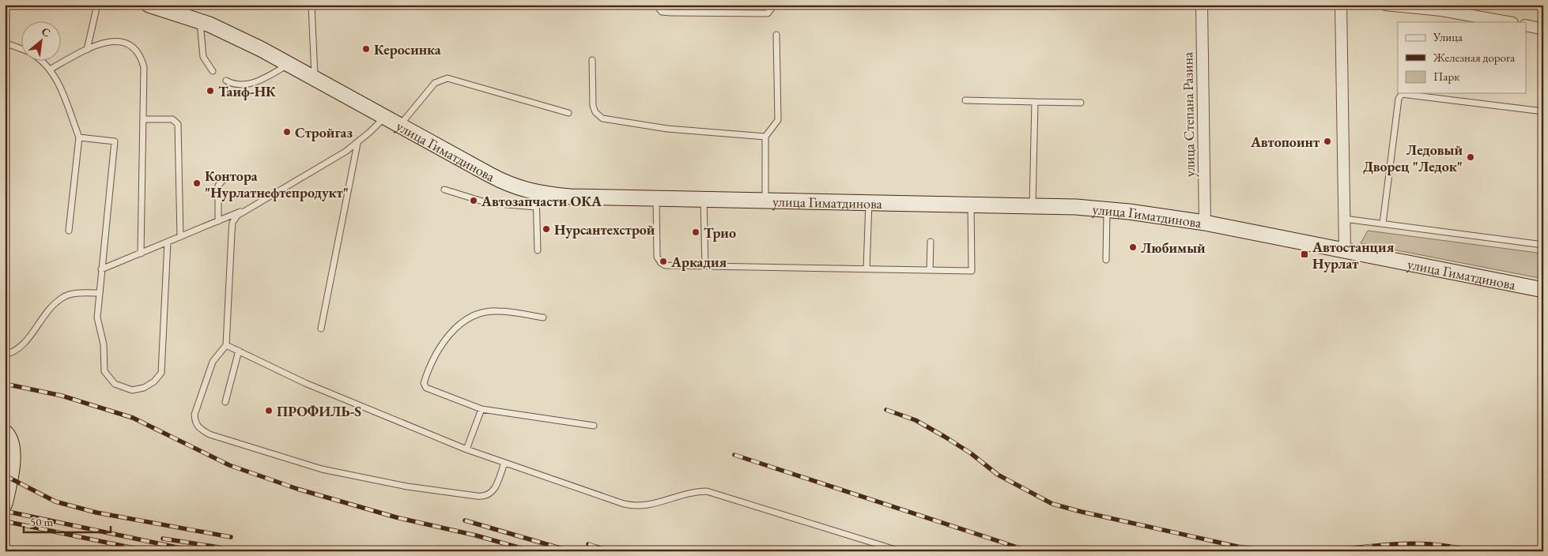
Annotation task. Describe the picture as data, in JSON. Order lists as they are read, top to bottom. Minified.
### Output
{"streets":{"main road":["улица Гиматдинова"],"street":["улица Степана Разина"]},"crossings":[["улица Степана Разина","улица Гиматдинова"]],"places":{"other":["Керосинка","Таиф-НК","Стройгаз","Автопоинт","Ледовый Дворец \"Ледок\"","Контора \"Нурлатнефтепродукт\"","Автозапчасти ОКА","Нурсантехстрой","Трио","Любимый","Аркадия","ПРОФИЛЬ-S"],"transit":["Автостанция Нурлат"]},"legend":["Улица","Железная дорога","Парк"],"scale_bar":"50 m","north":"top right"}
